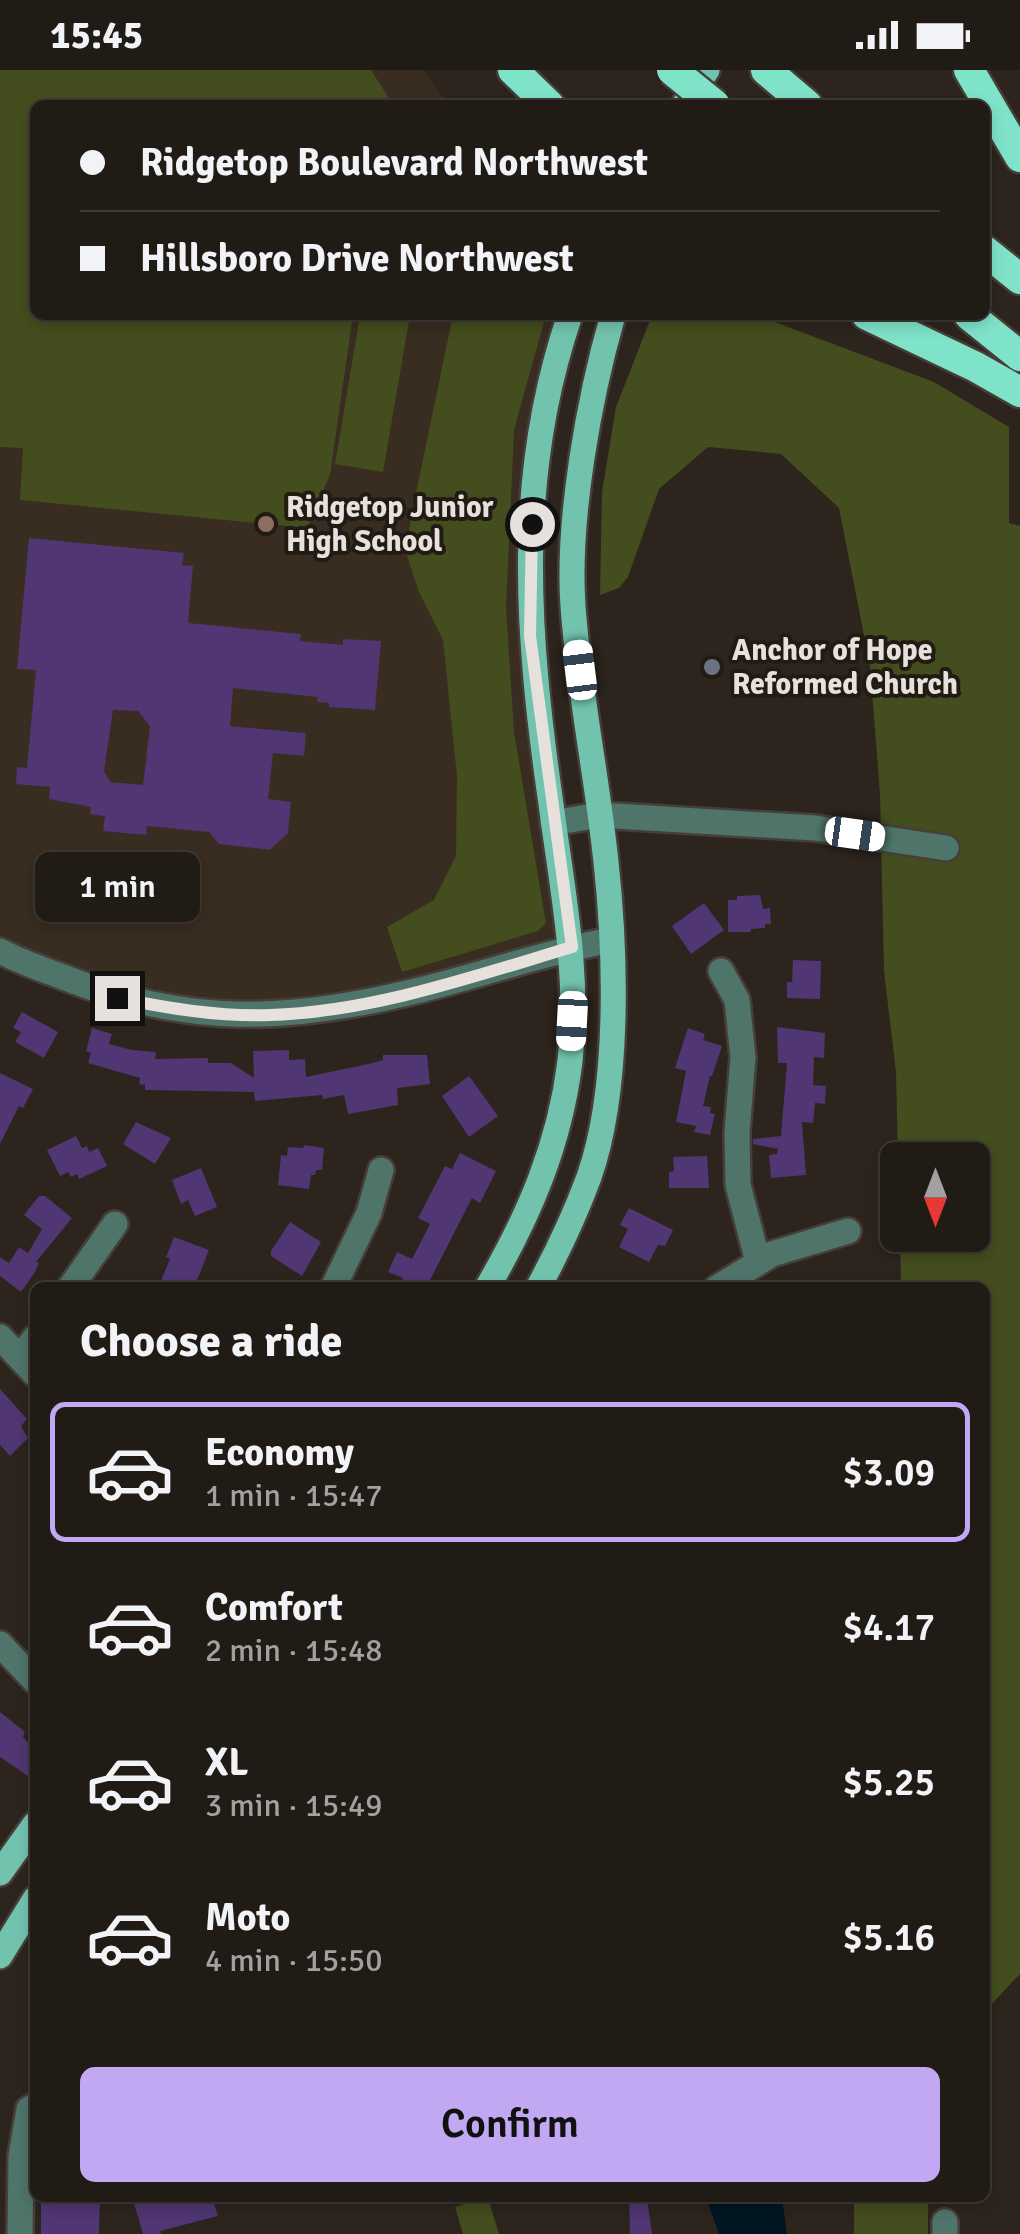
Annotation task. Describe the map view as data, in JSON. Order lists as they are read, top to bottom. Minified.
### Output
{"places":["Ridgetop Junior High School","Anchor of Hope Reformed Church"],"north":"bottom","page":{"status":"15:45","banner":["Ridgetop Boulevard Northwest","Hillsboro Drive Northwest"],"bubble":"1 min","heading":"Choose a ride","list":[{"name":"Economy","note":"1 min · 15:47","value":"$3.09"},{"name":"Comfort","note":"2 min · 15:48","value":"$4.17"},{"name":"XL","note":"3 min · 15:49","value":"$5.25"},{"name":"Moto","note":"4 min · 15:50","value":"$5.16"}],"buttons":"Confirm"}}
